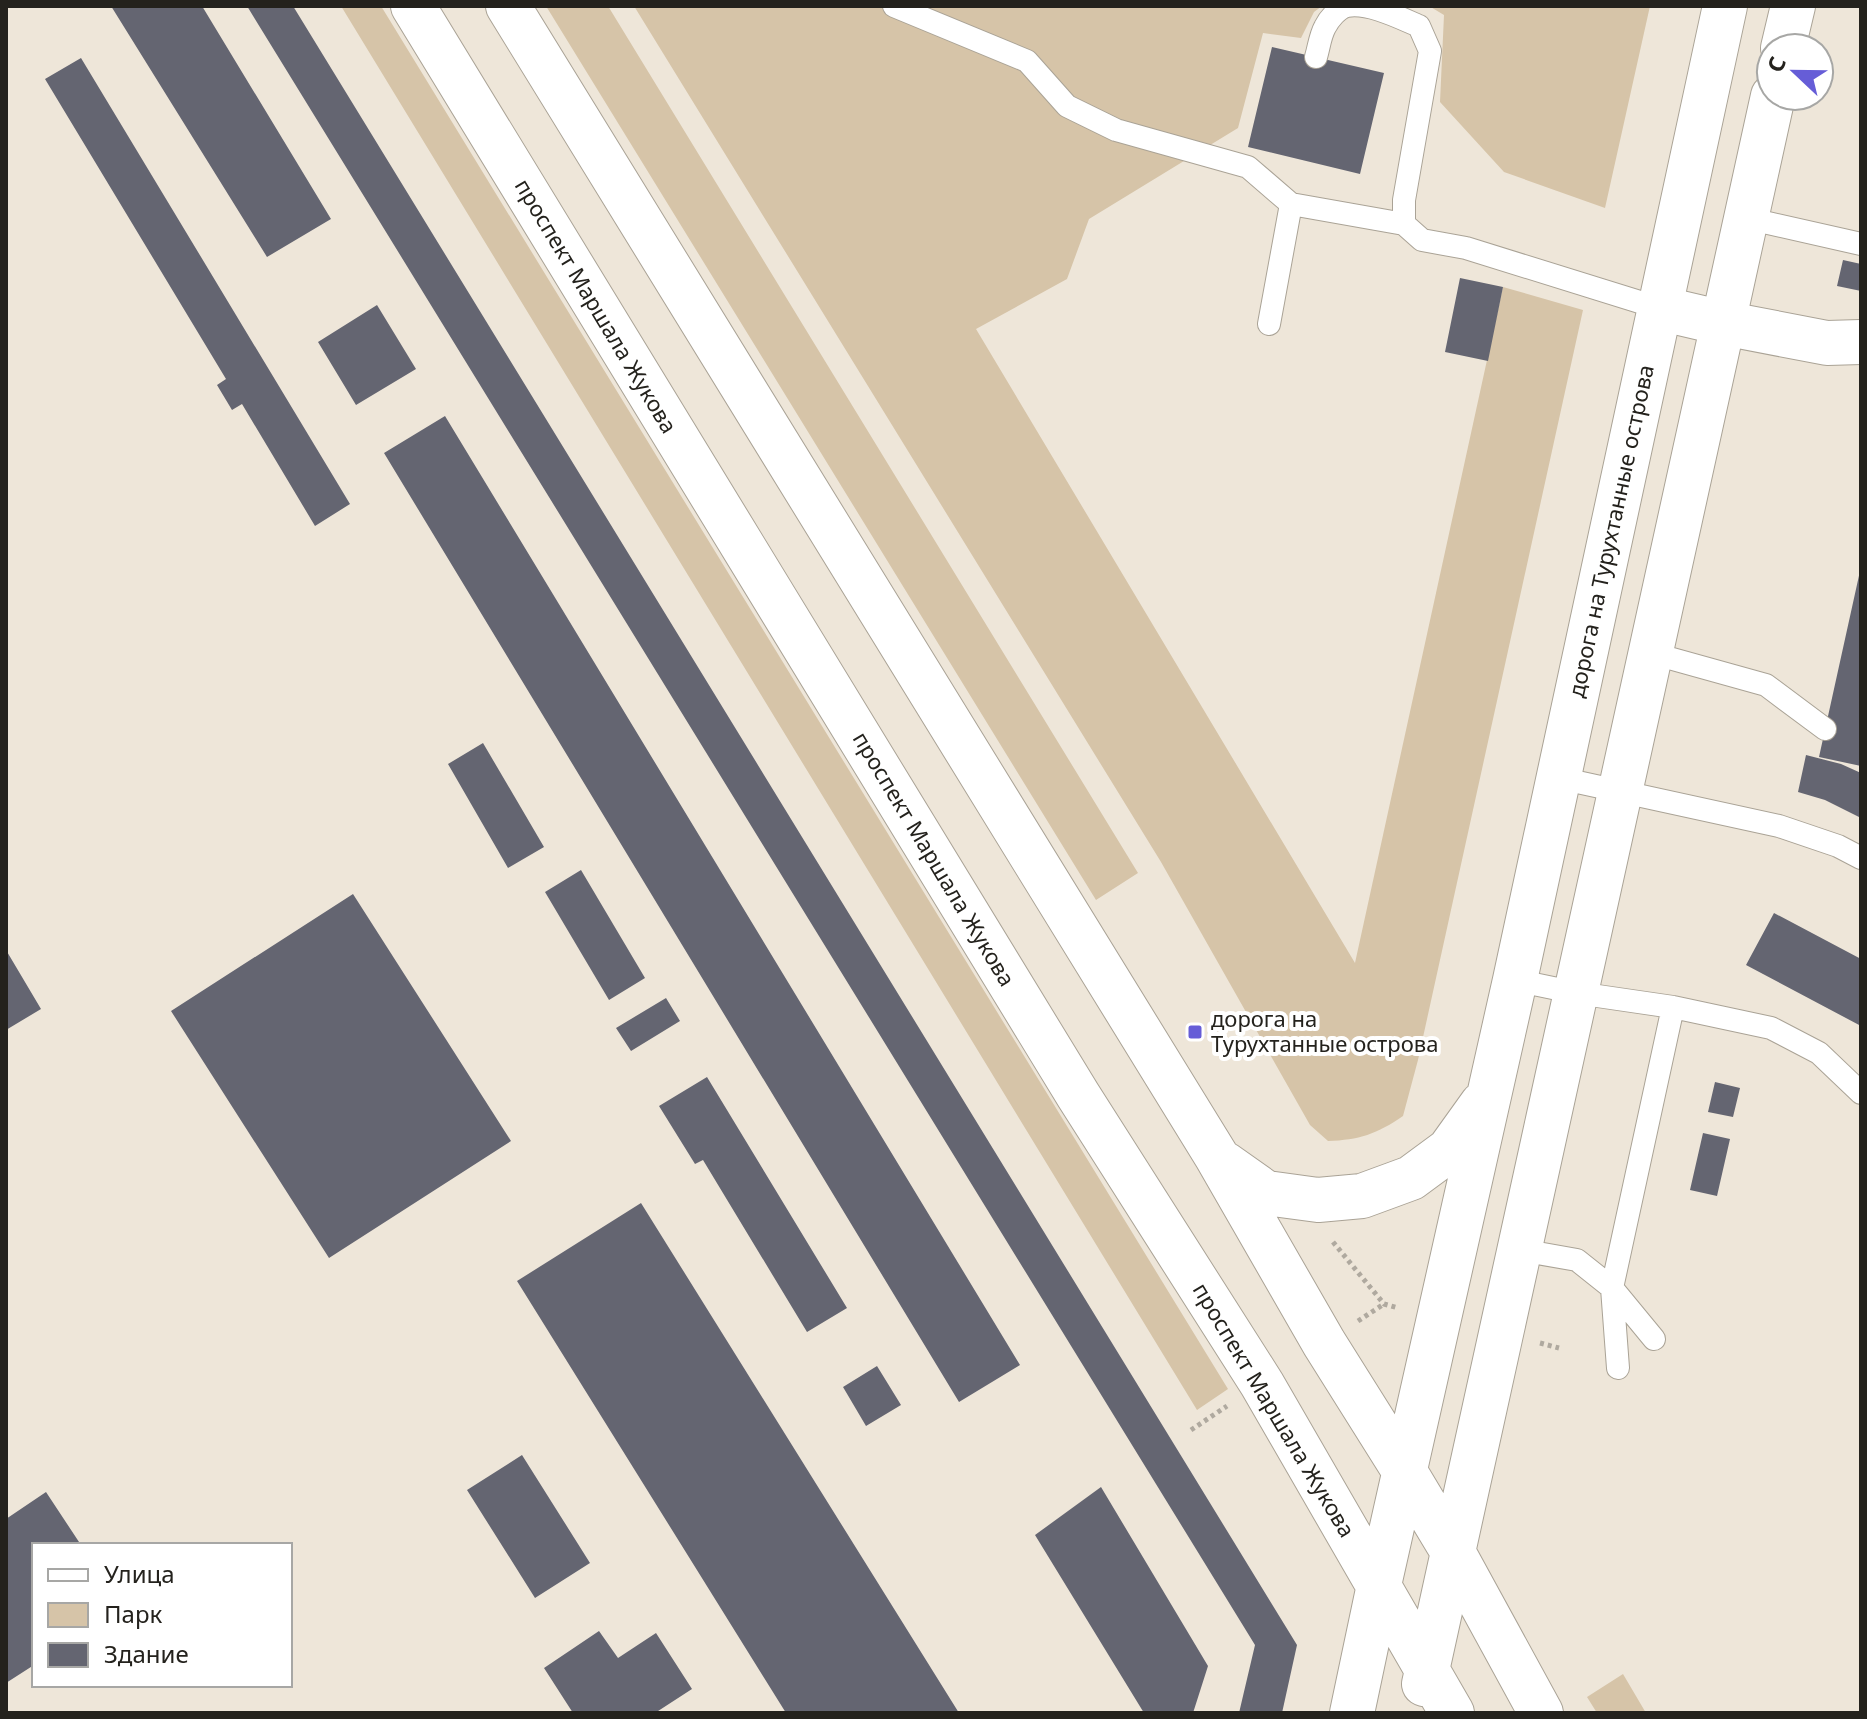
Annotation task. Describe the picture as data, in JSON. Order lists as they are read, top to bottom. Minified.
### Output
{"streets":{"main road":["проспект Маршала Жукова","дорога на Турухтанные острова"]},"crossings":[["проспект Маршала Жукова","дорога на Турухтанные острова"]],"places":{"transit":["дорога на Турухтанные острова"]},"legend":["Улица","Парк","Здание"],"north":"left"}
